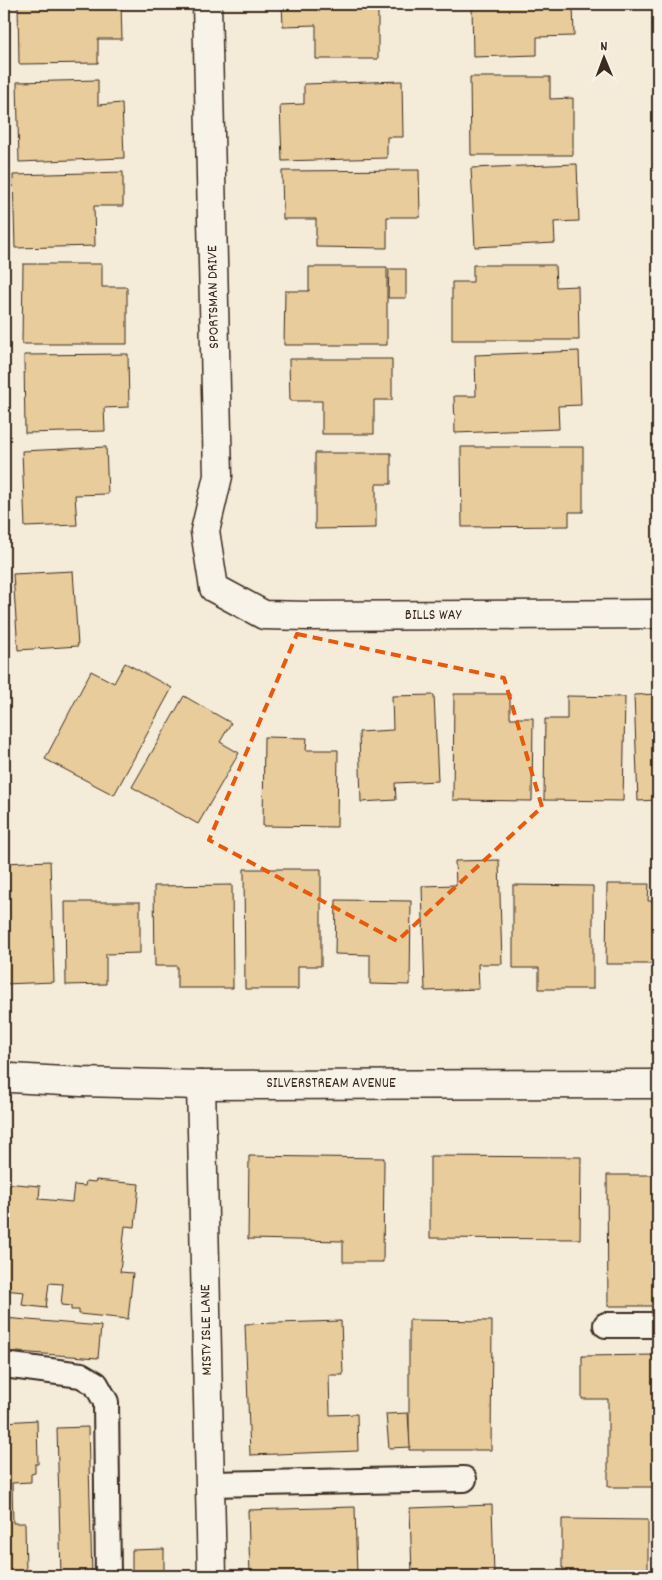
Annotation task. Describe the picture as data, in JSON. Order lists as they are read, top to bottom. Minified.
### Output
{"streets":{"street":["SPORTSMAN DRIVE","BILLS WAY","SILVERSTREAM AVENUE","MISTY ISLE LANE"]},"crossings":[["SPORTSMAN DRIVE","BILLS WAY"],["SILVERSTREAM AVENUE","MISTY ISLE LANE"]],"north":"top"}
